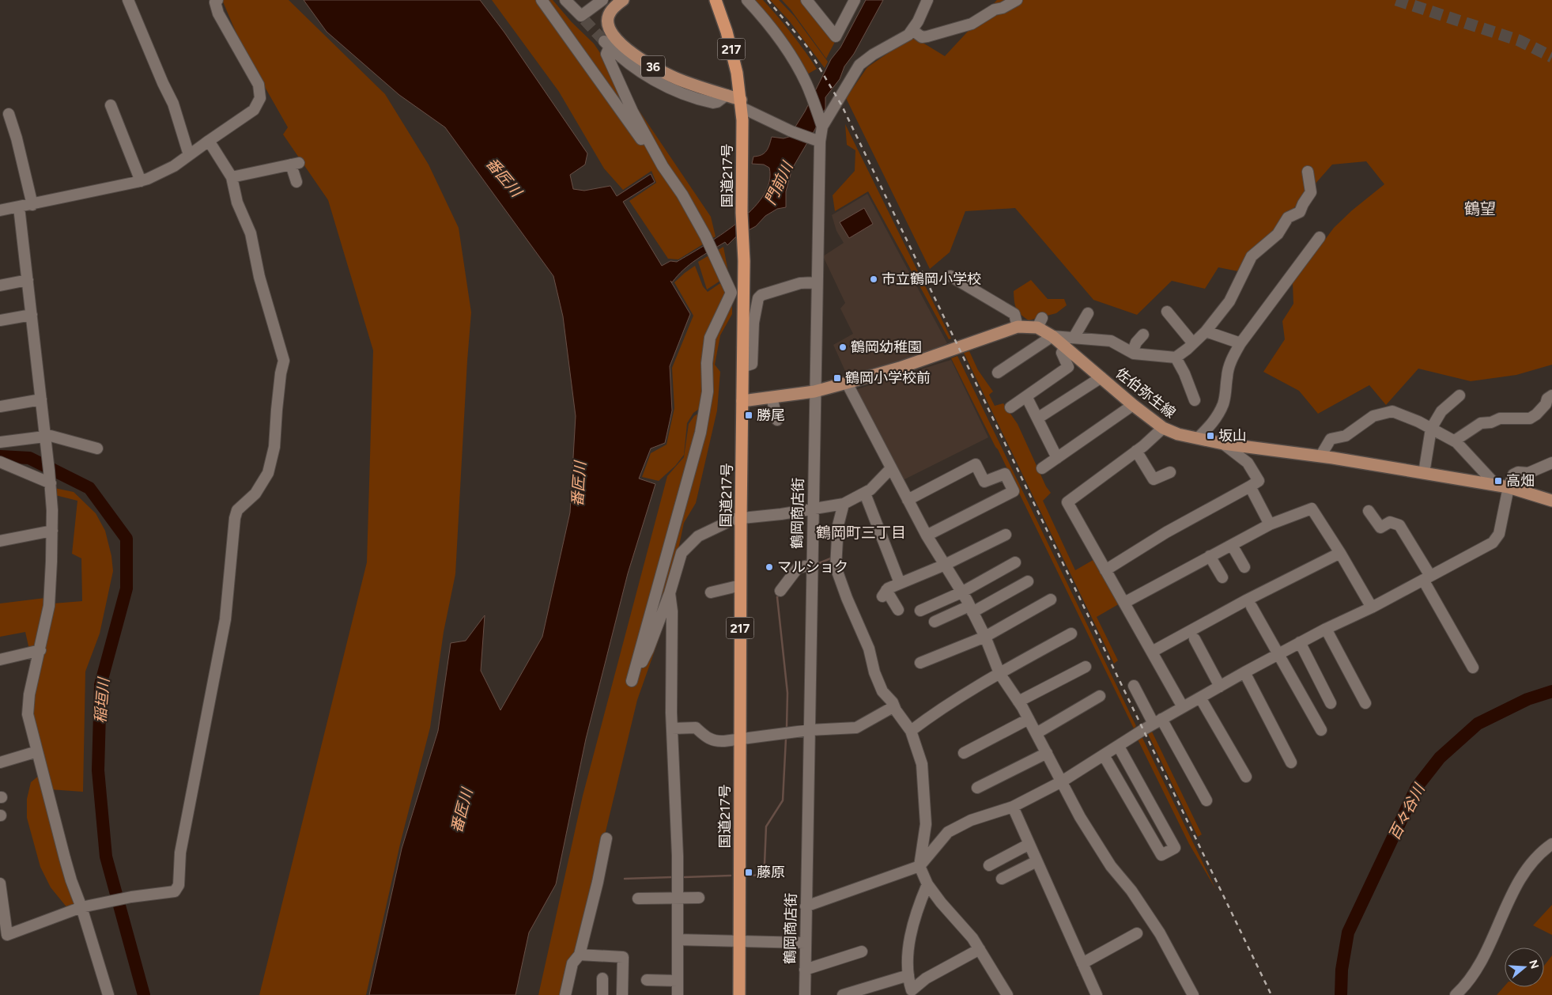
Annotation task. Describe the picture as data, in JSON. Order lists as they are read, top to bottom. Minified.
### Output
{"streets":{"highway":["217","国道217号"],"main road":["36","佐伯弥生線"],"street":["鶴岡商店街"]},"crossings":[["36","国道217号"],["国道217号","佐伯弥生線"],["佐伯弥生線","鶴岡商店街"]],"districts":["鶴望","鶴岡町三丁目"],"water":["番匠川","門前川","稲垣川","百々谷川"],"places":{"other":["市立鶴岡小学校","鶴岡幼稚園","マルショク"],"transit":["鶴岡小学校前","勝尾","坂山","高畑","藤原"]},"north":"right"}
